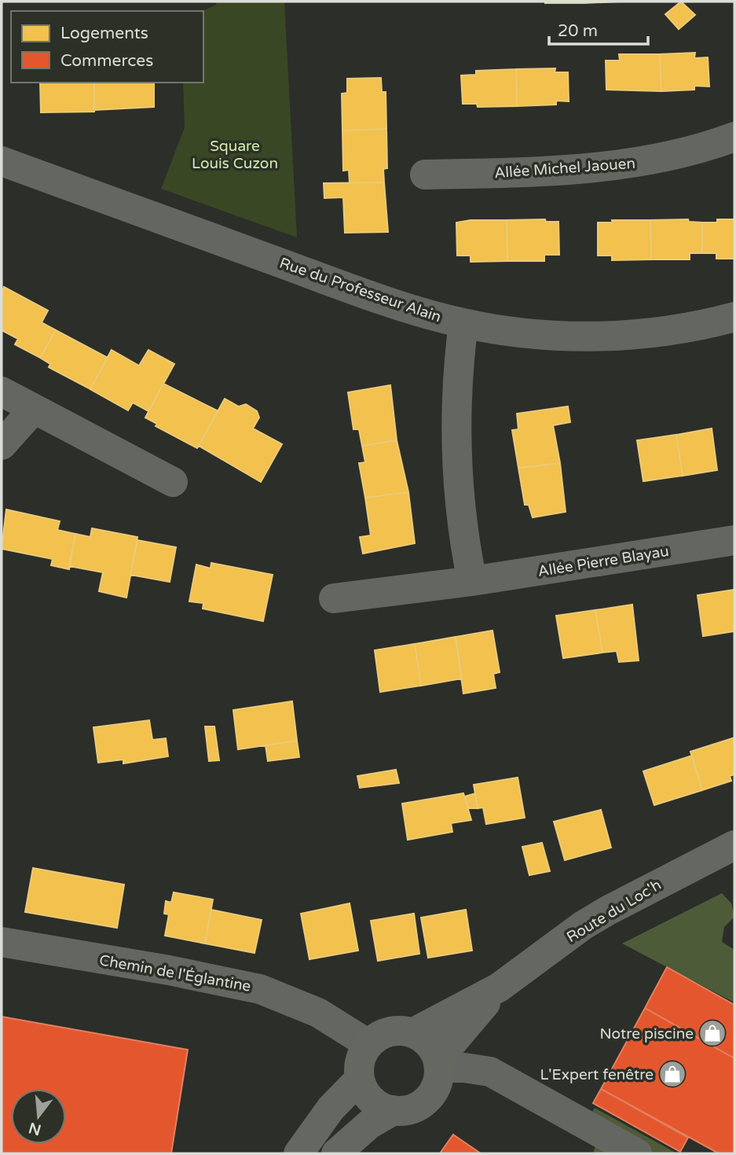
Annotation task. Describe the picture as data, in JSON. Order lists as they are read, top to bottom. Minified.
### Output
{"streets":{"main road":["Route du Loc'h"],"street":["Allée Michel Jaouen","Rue du Professeur Alain","Allée Pierre Blayau","Chemin de l'Églantine"]},"crossings":[["Route du Loc'h","Chemin de l'Églantine"]],"parks":["Square Louis Cuzon"],"places":{"shop":["Notre piscine","L'Expert fenêtre"]},"legend":["Logements","Commerces"],"scale_bar":"20 m","north":"bottom"}
